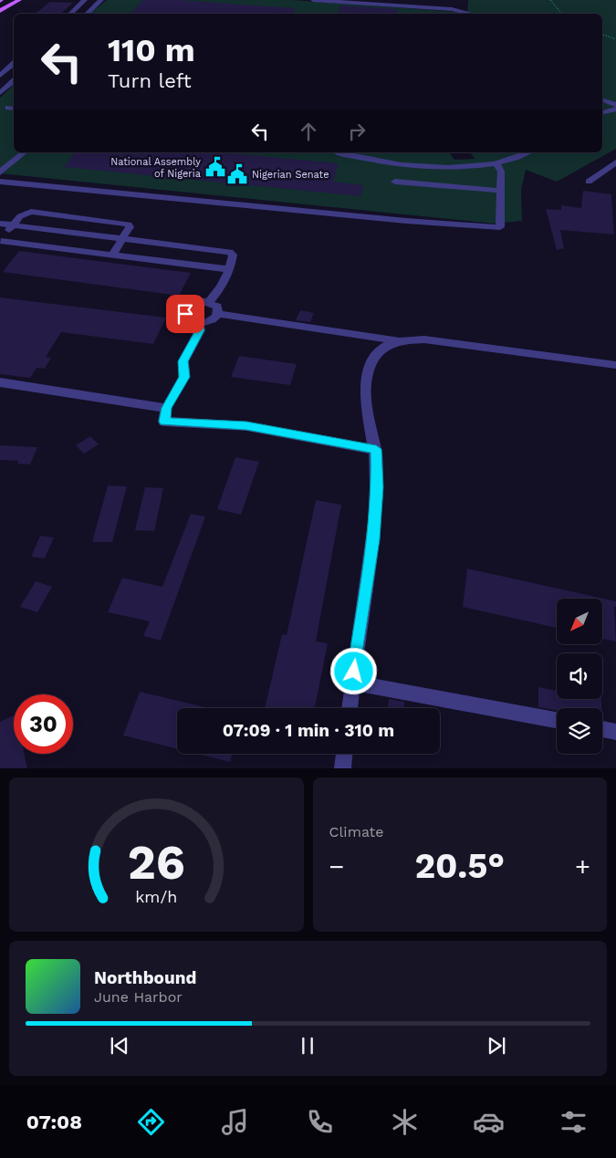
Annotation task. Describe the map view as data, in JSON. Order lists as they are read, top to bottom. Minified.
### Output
{"places":{"public building":["National Assembly of Nigeria","Nigerian Senate"]},"north":"bottom left","page":{"turn":["110 m","Turn left"],"limit":"30","trip":"07:09 · 1 min · 310 m","tile":"Climate","heat":["−","20.5°","+"],"song":["Northbound","June Harbor"],"tabs":"07:08","gauge":["26","km/h"]}}
